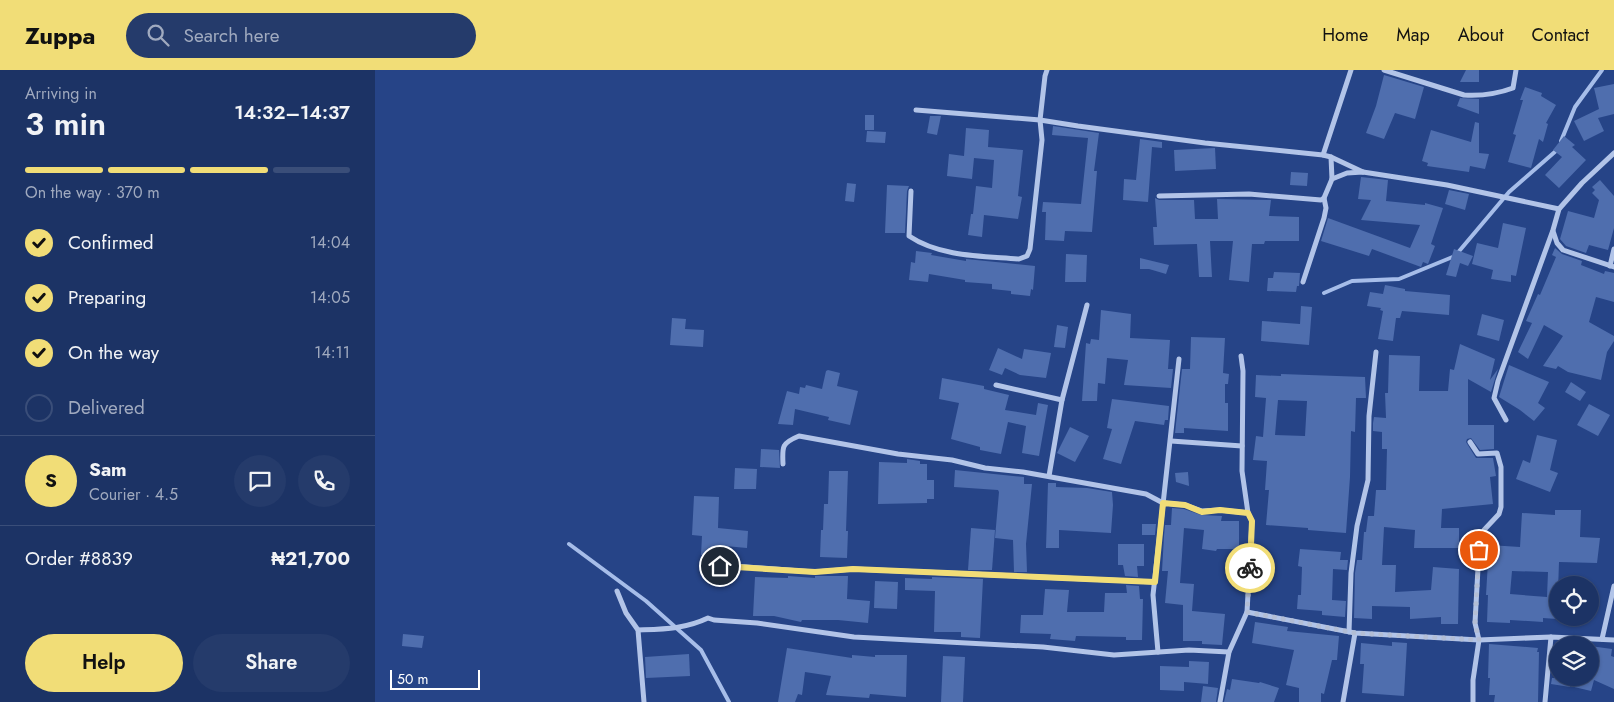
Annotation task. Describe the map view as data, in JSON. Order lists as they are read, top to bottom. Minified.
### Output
{"scale_bar":"50 m","page":{"header":"Zuppa","search":"Search here","nav":["Home","Map","About","Contact"],"heading":["3 min","Arriving in","14:32–14:37"],"panel":["Sam","Courier · 4.5","Order #8839","₦21,700"],"bar":"On the way · 370 m","list":[["Confirmed","14:04"],["Preparing","14:05"],["On the way","14:11"],"Delivered"],"round":"S","buttons":["Help","Share"],"scale":"50 m"}}
